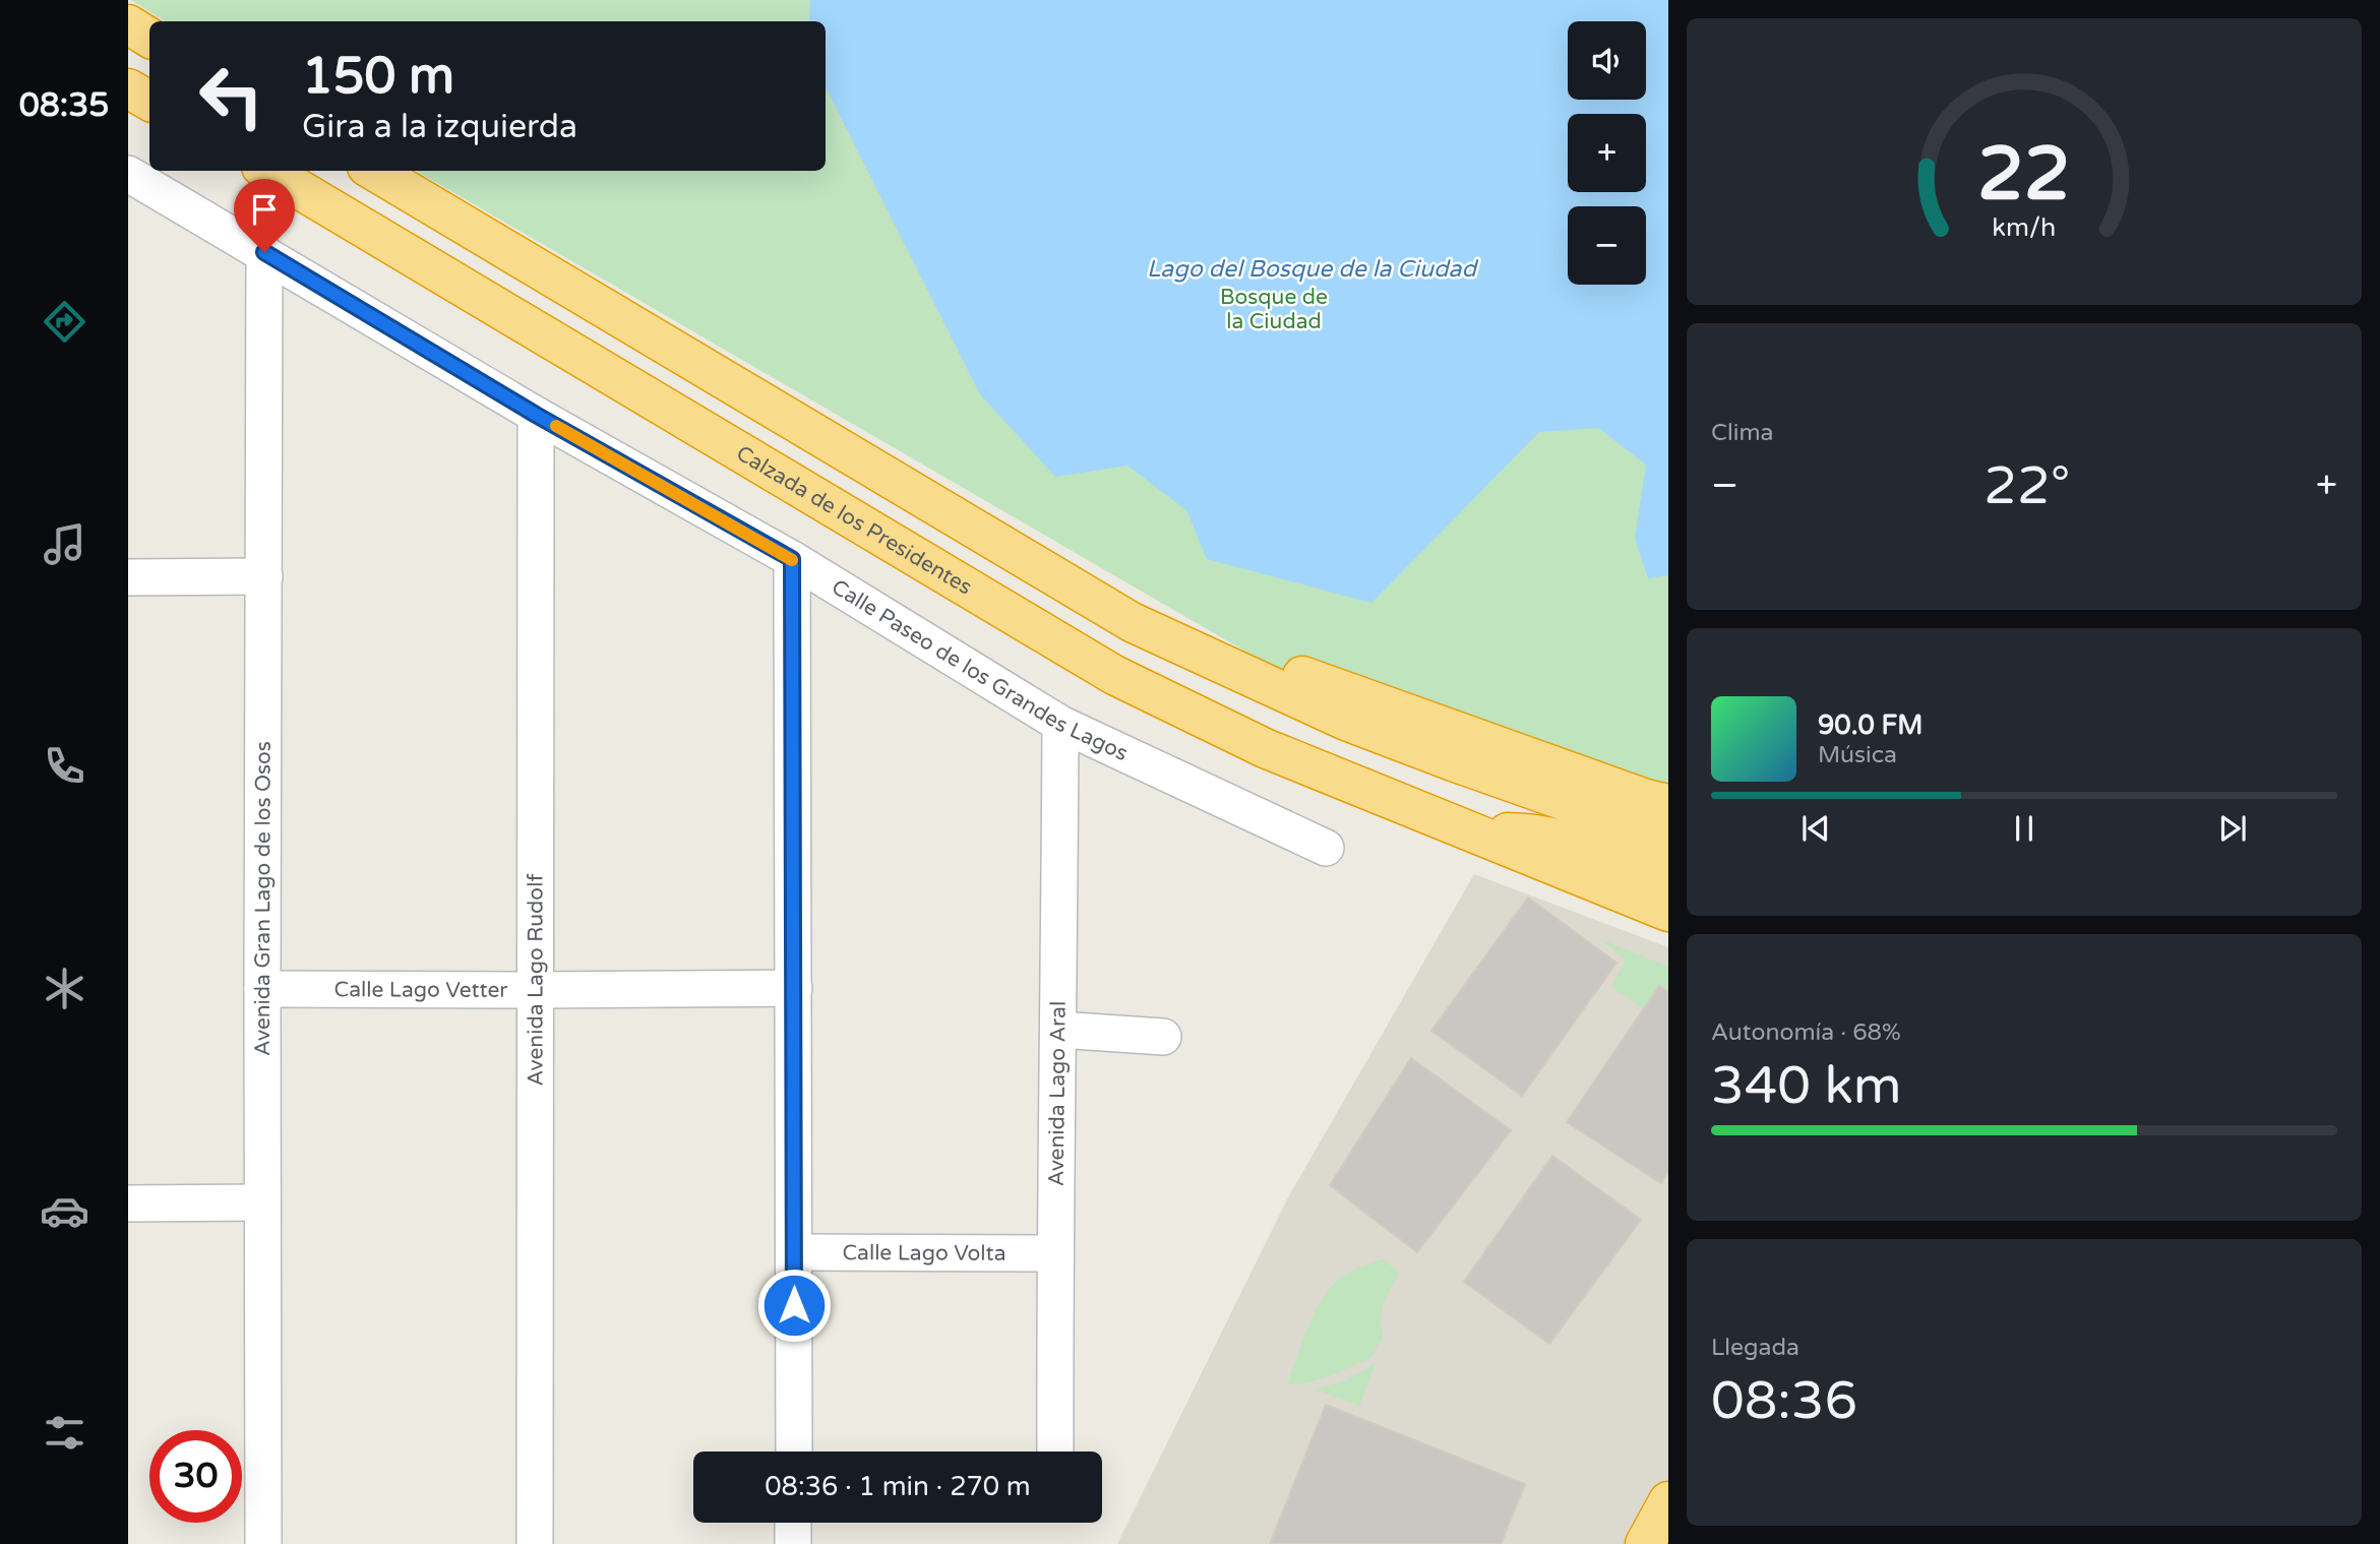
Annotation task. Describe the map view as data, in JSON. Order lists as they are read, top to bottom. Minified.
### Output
{"streets":{"highway":["Calzada de los Presidentes"],"street":["Calle Paseo de los Grandes Lagos","Avenida Gran Lago de los Osos","Avenida Lago Rudolf","Calle Lago Vetter","Avenida Lago Aral","Calle Lago Volta"]},"crossings":[["Calle Paseo de los Grandes Lagos","Avenida Gran Lago de los Osos"],["Calle Paseo de los Grandes Lagos","Avenida Lago Rudolf"],["Calle Paseo de los Grandes Lagos","Avenida Lago Aral"],["Avenida Gran Lago de los Osos","Calle Lago Vetter"],["Avenida Lago Rudolf","Calle Lago Vetter"],["Avenida Lago Aral","Calle Lago Volta"]],"water":["Lago del Bosque de la Ciudad"],"parks":["Bosque de la Ciudad"],"page":{"tabs":"08:35","map_buttons":["+","−"],"turn":["150 m","Gira a la izquierda"],"tile":["Clima",["Autonomía · 68%","340 km"],["Llegada","08:36"]],"heat":["−","22°","+"],"song":["90.0 FM","Música"],"limit":"30","trip":"08:36 · 1 min · 270 m","gauge":["22","km/h"]}}
